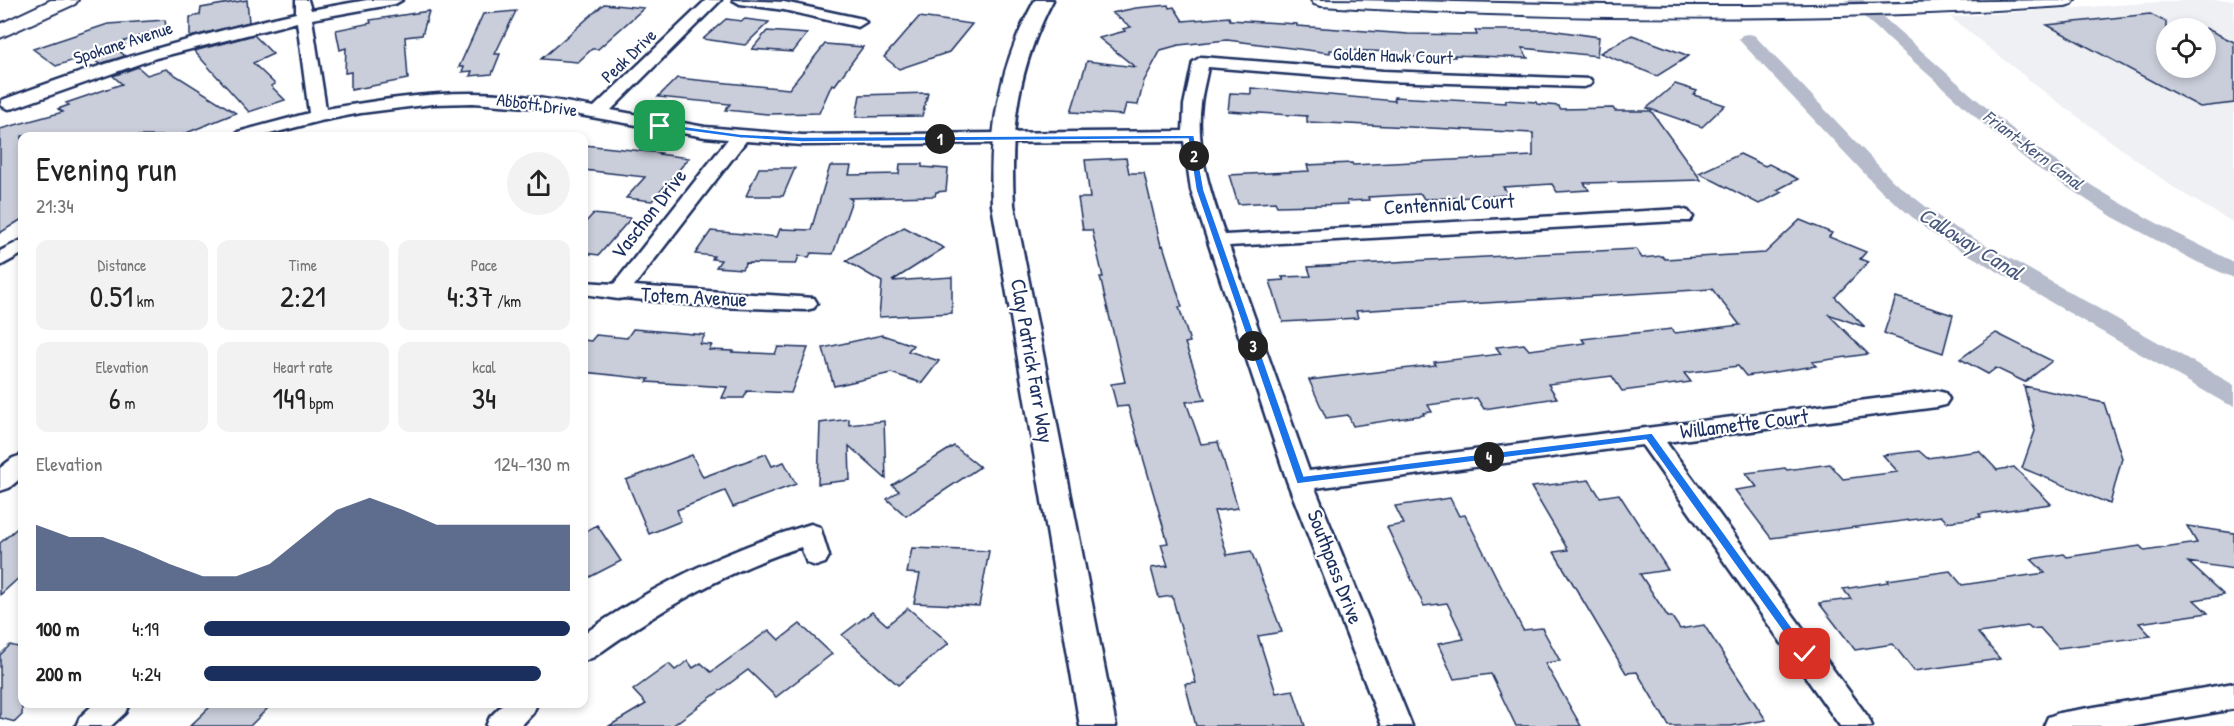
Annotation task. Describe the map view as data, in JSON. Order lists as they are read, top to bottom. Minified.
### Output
{"streets":{"street":["Spokane Avenue","Peak Drive","Golden Hawk Court","Abbott Drive","Centennial Court","Vaschon Drive","Totem Avenue","Clay Patrick Farr Way","Willamette Court","Southpass Drive"]},"crossings":[["Peak Drive","Abbott Drive"],["Golden Hawk Court","Southpass Drive"],["Abbott Drive","Vaschon Drive"],["Abbott Drive","Clay Patrick Farr Way"],["Abbott Drive","Southpass Drive"],["Centennial Court","Southpass Drive"],["Vaschon Drive","Totem Avenue"],["Willamette Court","Southpass Drive"]],"water":["Friant-Kern Canal","Calloway Canal"],"page":{"pins":["1","2","3","4"],"heading":["Evening run","21:34"],"stats":[["Distance","0.51 km"],["Time","2:21"],["Pace","4:37 /km"],["Elevation","6 m"],["Heart rate","149 bpm"],["kcal","34"]],"chart":["Elevation","124–130 m"],"list":[{"name":"100 m","note":"4:19"},{"name":"200 m","note":"4:24"}]}}
